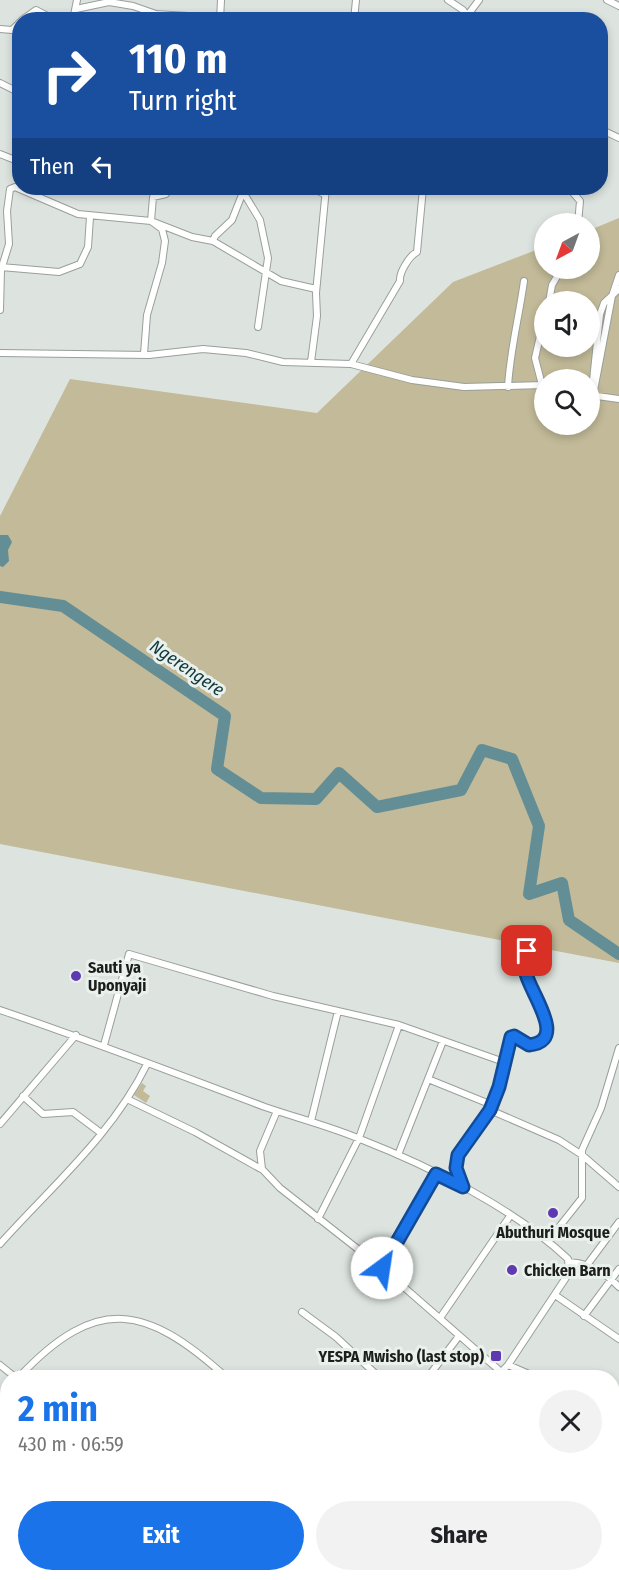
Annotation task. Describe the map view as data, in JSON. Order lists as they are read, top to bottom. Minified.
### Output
{"water":["Ngerengere"],"places":{"other":["Sauti ya Uponyaji","Abuthuri Mosque","Chicken Barn"],"transit":["YESPA Mwisho (last stop)"]},"north":"bottom left","page":{"turn":["110 m","Turn right"],"then":"Then","heading":["2 min","430 m · 06:59"],"buttons":["Exit","Share"]}}
